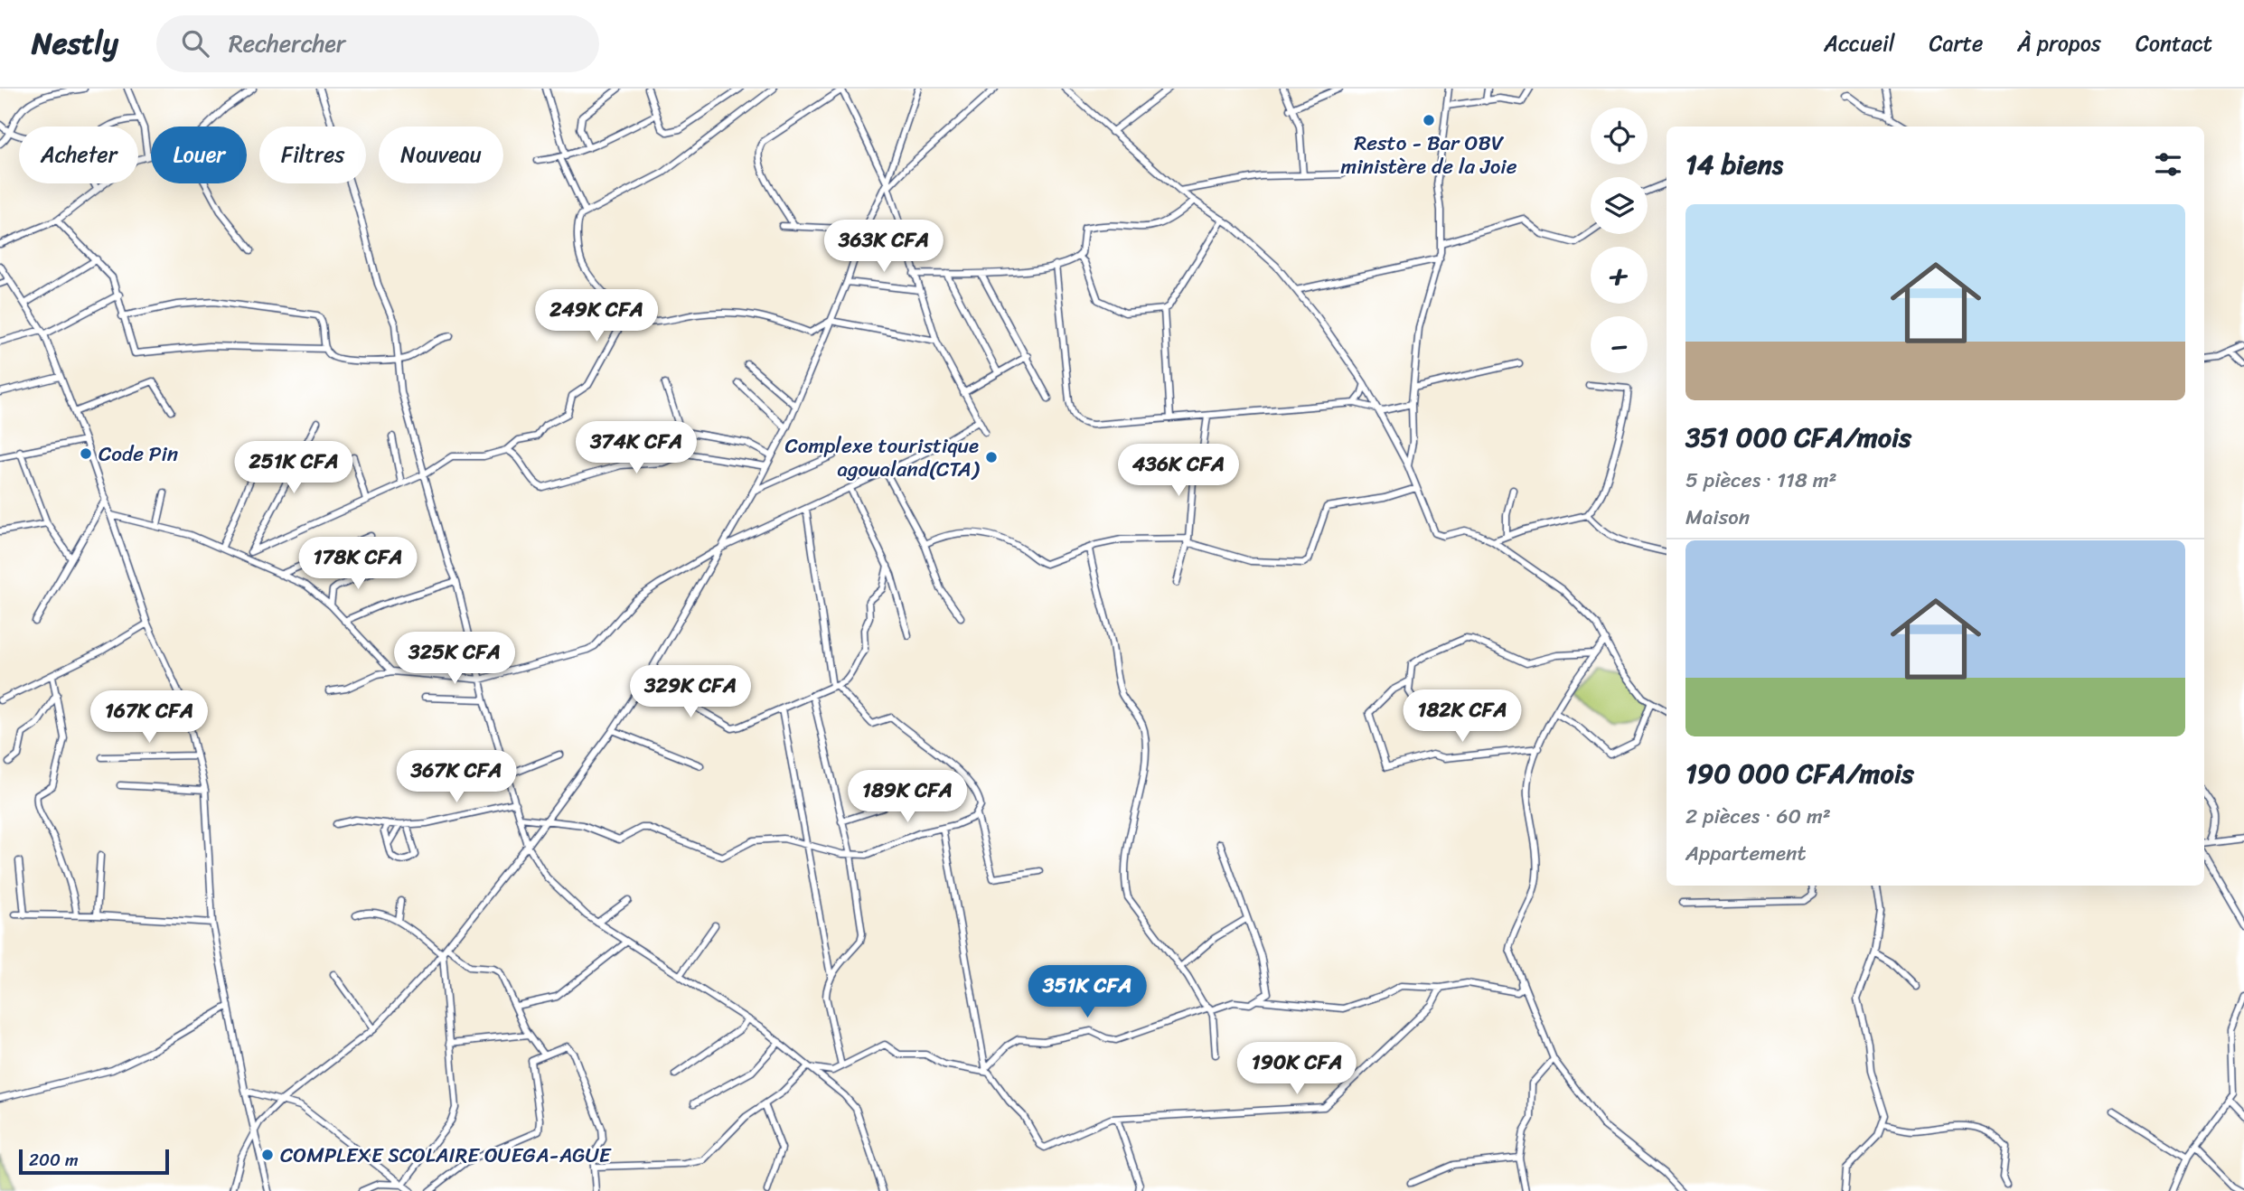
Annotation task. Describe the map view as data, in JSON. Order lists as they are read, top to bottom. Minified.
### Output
{"places":["Resto - Bar OBV ministère de la Joie","Code Pin","Complexe touristique agoualand(CTA)","COMPLEXE SCOLAIRE OUEGA-AGUE"],"scale_bar":"200 m","page":{"header":"Nestly","search":"Rechercher","nav":["Accueil","Carte","À propos","Contact"],"map_buttons":["+","−"],"chip":["Acheter","Louer","Filtres","Nouveau"],"heading":"14 biens","list":[{"name":"351 000 CFA/mois","note":"5 pièces · 118 m² · Maison"},{"name":"190 000 CFA/mois","note":"2 pièces · 60 m² · Appartement"}],"price":["363K CFA","249K CFA","374K CFA","251K CFA","436K CFA","178K CFA","325K CFA","329K CFA","182K CFA","167K CFA","367K CFA","189K CFA","351K CFA","190K CFA"],"scale":"200 m"}}
